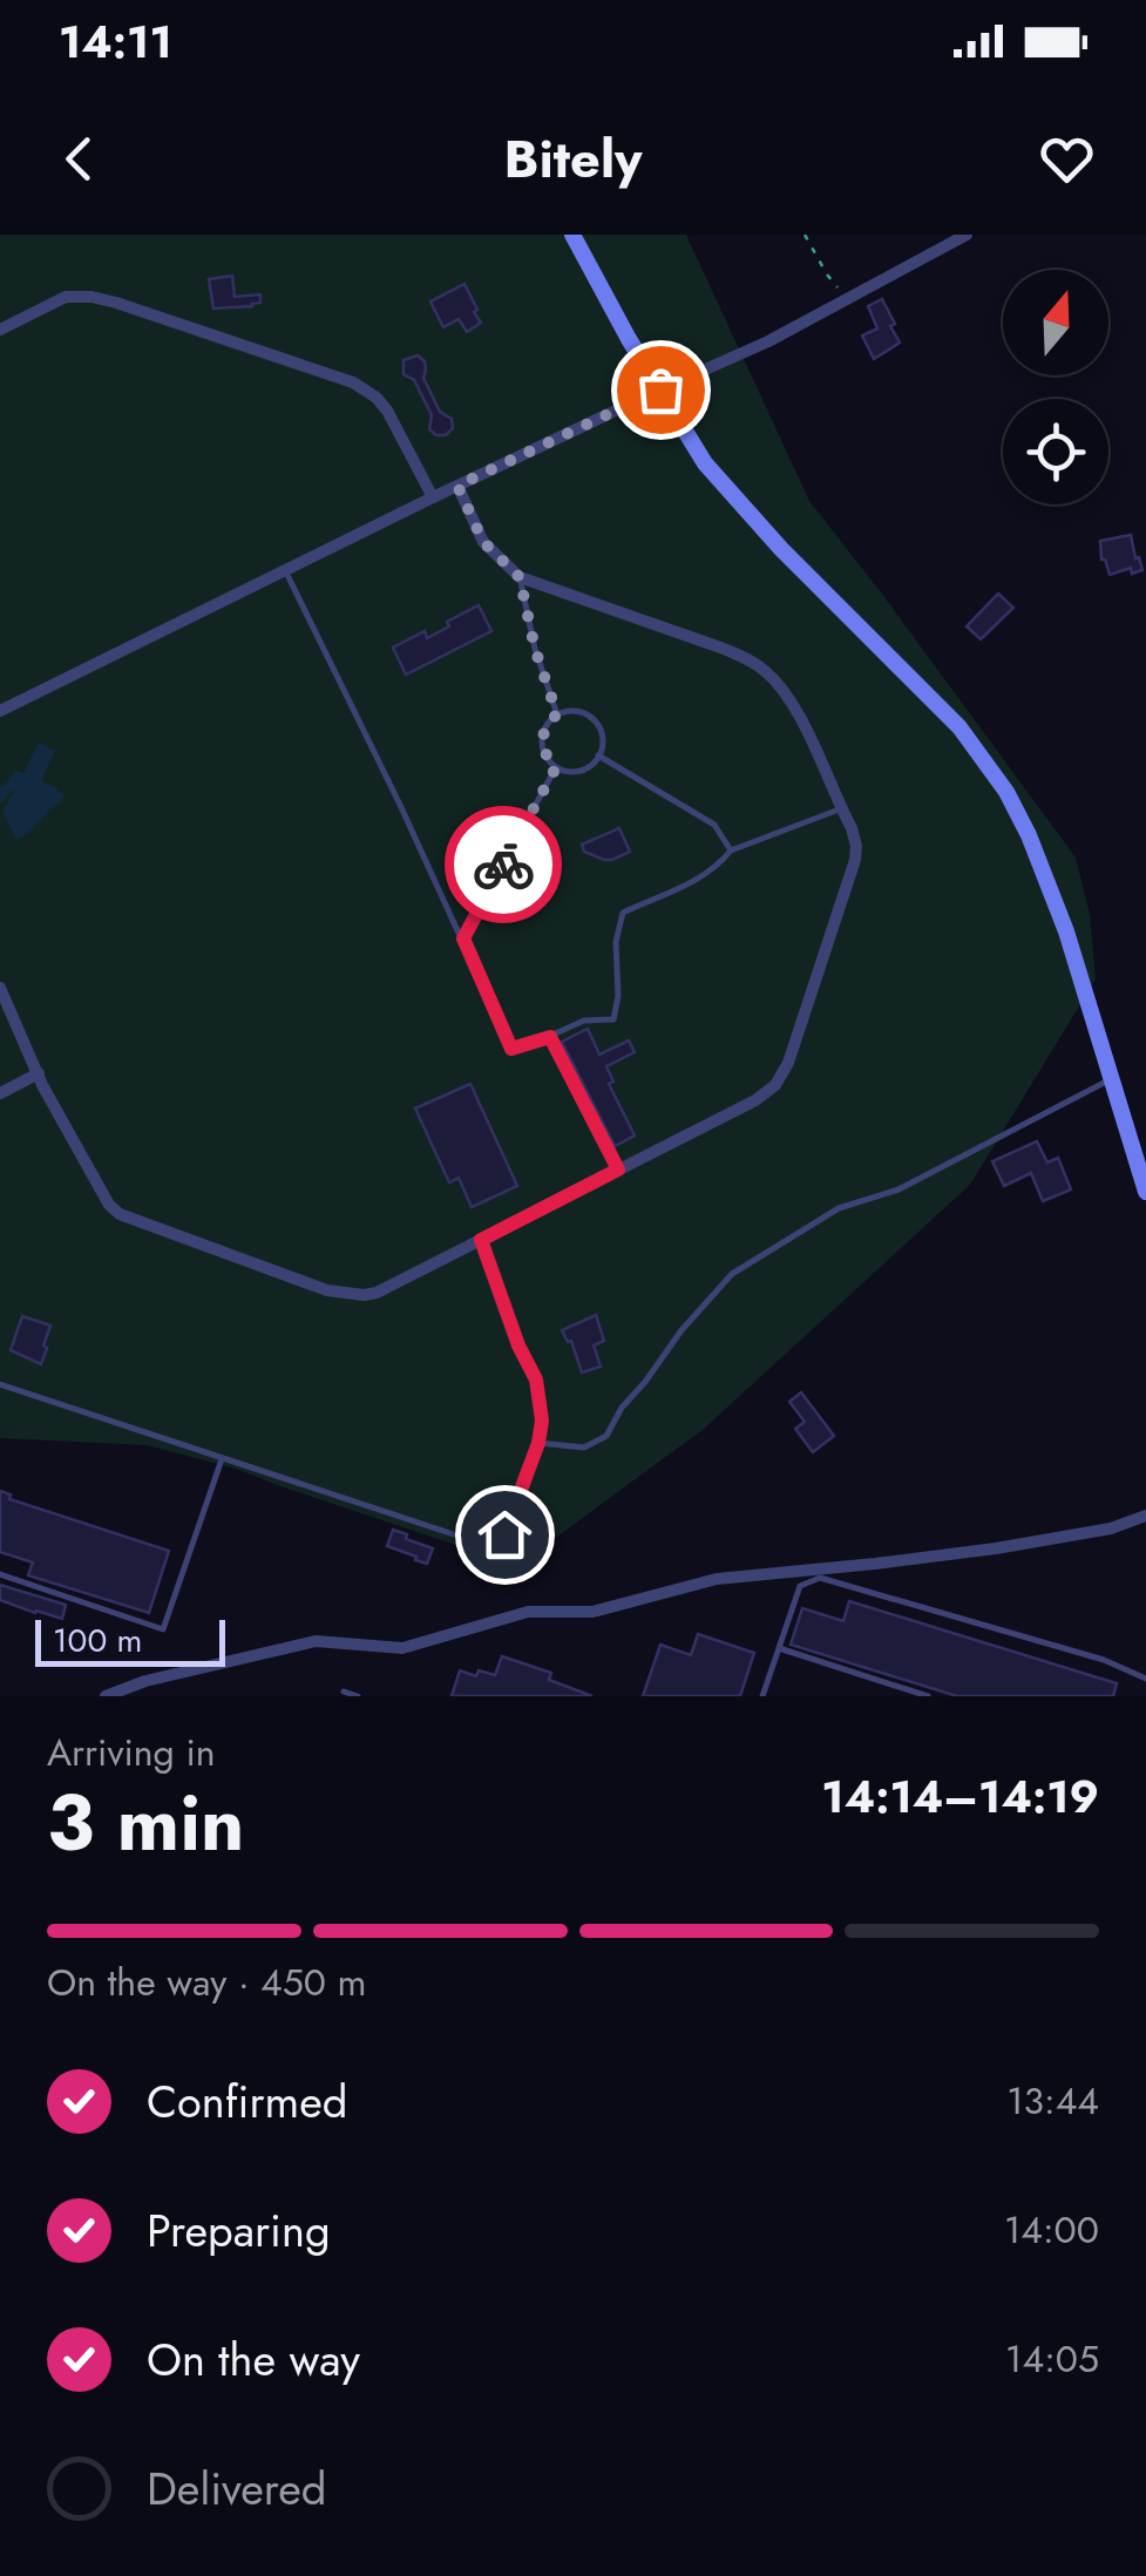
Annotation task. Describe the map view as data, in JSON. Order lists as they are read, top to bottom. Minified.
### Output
{"scale_bar":"100 m","north":"top","page":{"status":"14:11","header":"Bitely","scale":"100 m","heading":["3 min","Arriving in","14:14–14:19"],"bar":"On the way · 450 m","list":[["Confirmed","13:44"],["Preparing","14:00"],["On the way","14:05"],"Delivered"]}}
